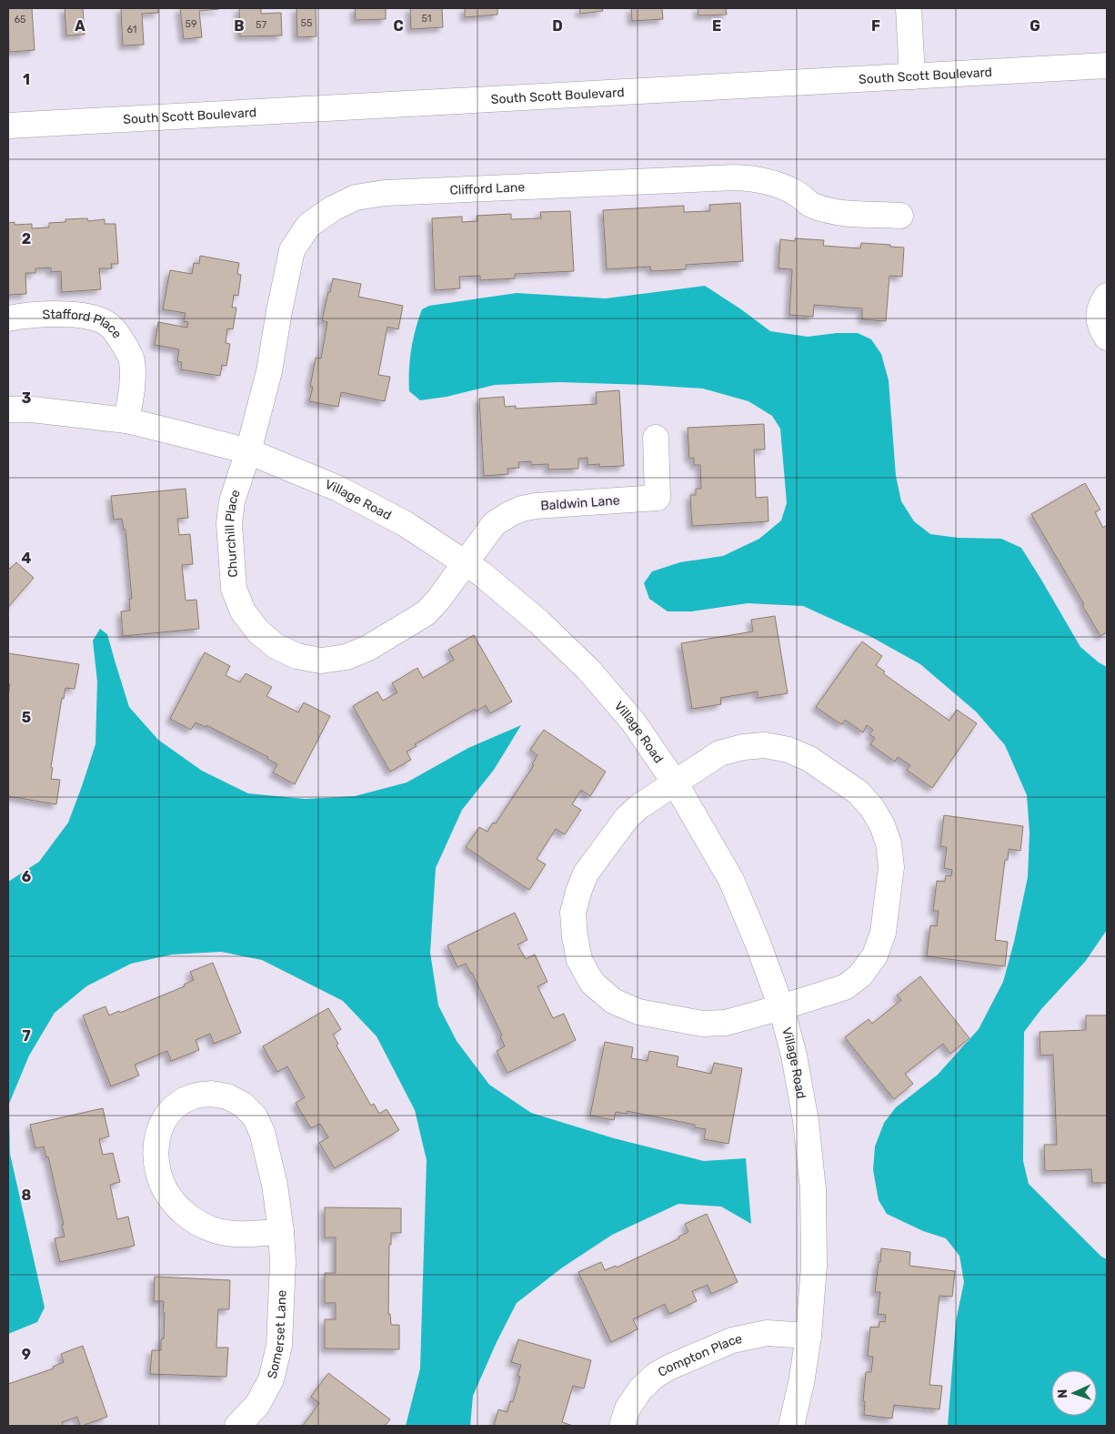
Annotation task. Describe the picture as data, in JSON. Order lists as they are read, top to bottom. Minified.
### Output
{"streets":{"street":["South Scott Boulevard","Clifford Lane","Stafford Place","Village Road","Baldwin Lane","Churchill Place","Somerset Lane","Compton Place"]},"crossings":[["Clifford Lane","Village Road"],["Clifford Lane","Churchill Place"],["Stafford Place","Village Road"],["Village Road","Baldwin Lane"],["Village Road","Churchill Place"],["Village Road","Compton Place"],["Baldwin Lane","Churchill Place"]],"house_numbers":["51","65","55","59","57","61"],"north":"left","grid":{"columns":["A","B","C","D","E","F","G"],"rows":["1","2","3","4","5","6","7","8","9"]}}
